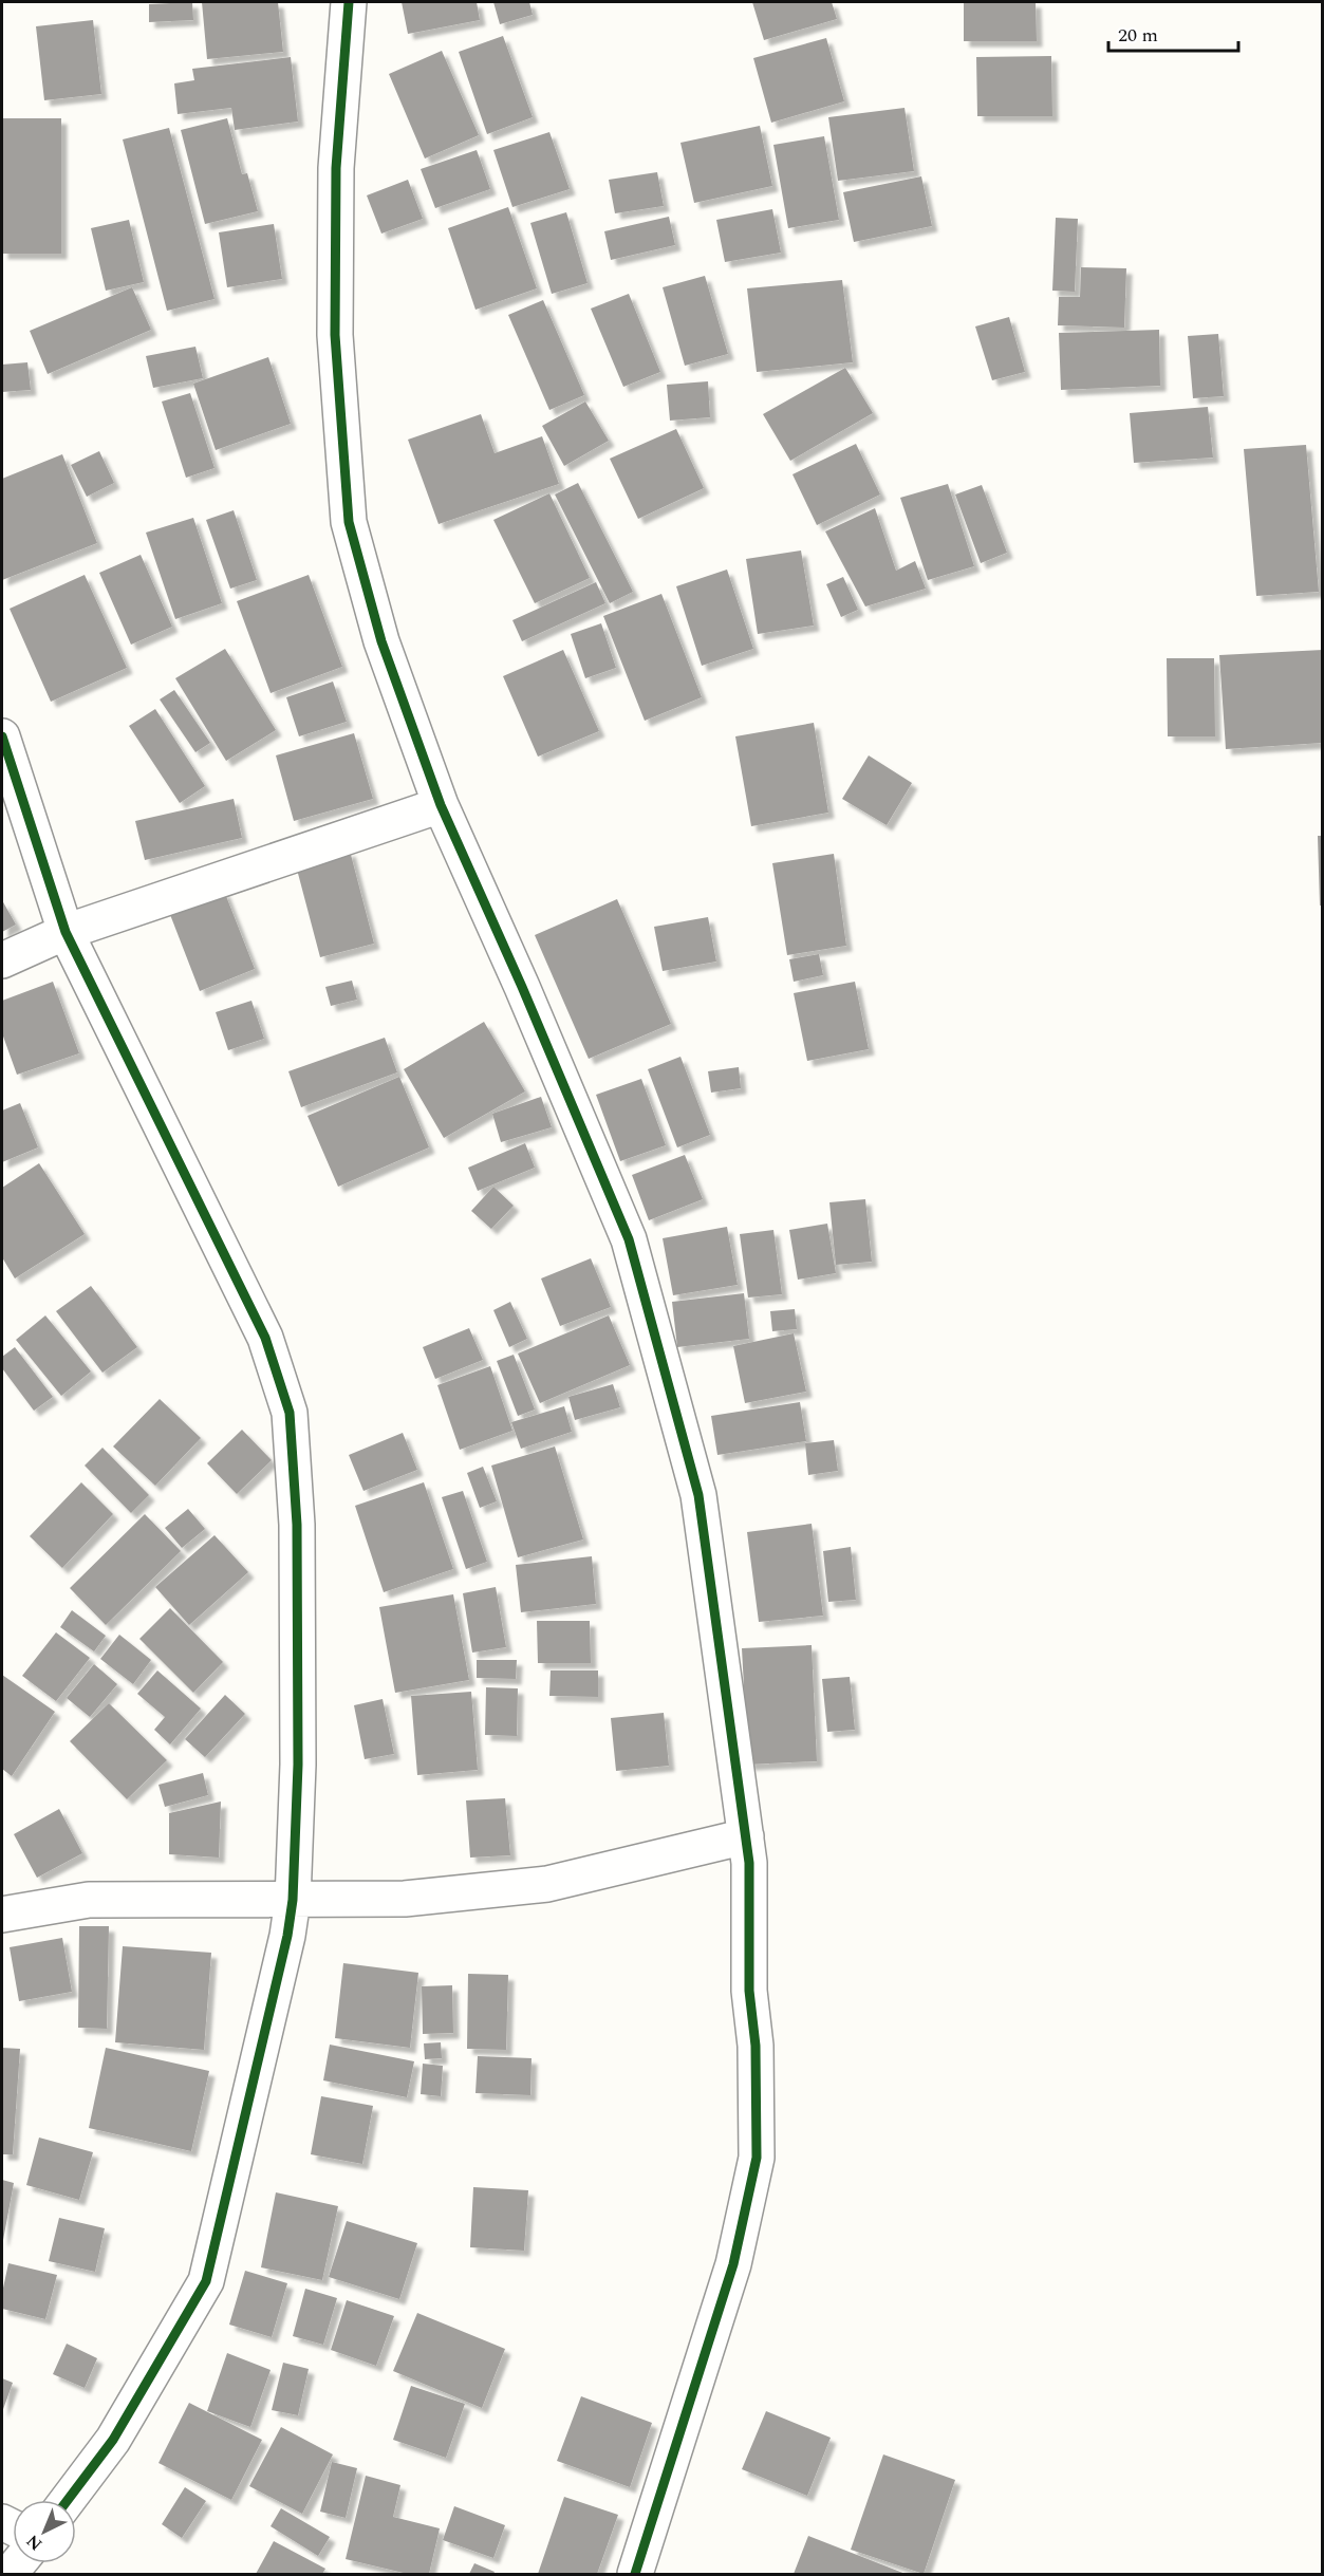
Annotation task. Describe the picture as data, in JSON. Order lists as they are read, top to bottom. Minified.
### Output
{"scale_bar":"20 m","north":"bottom left"}
